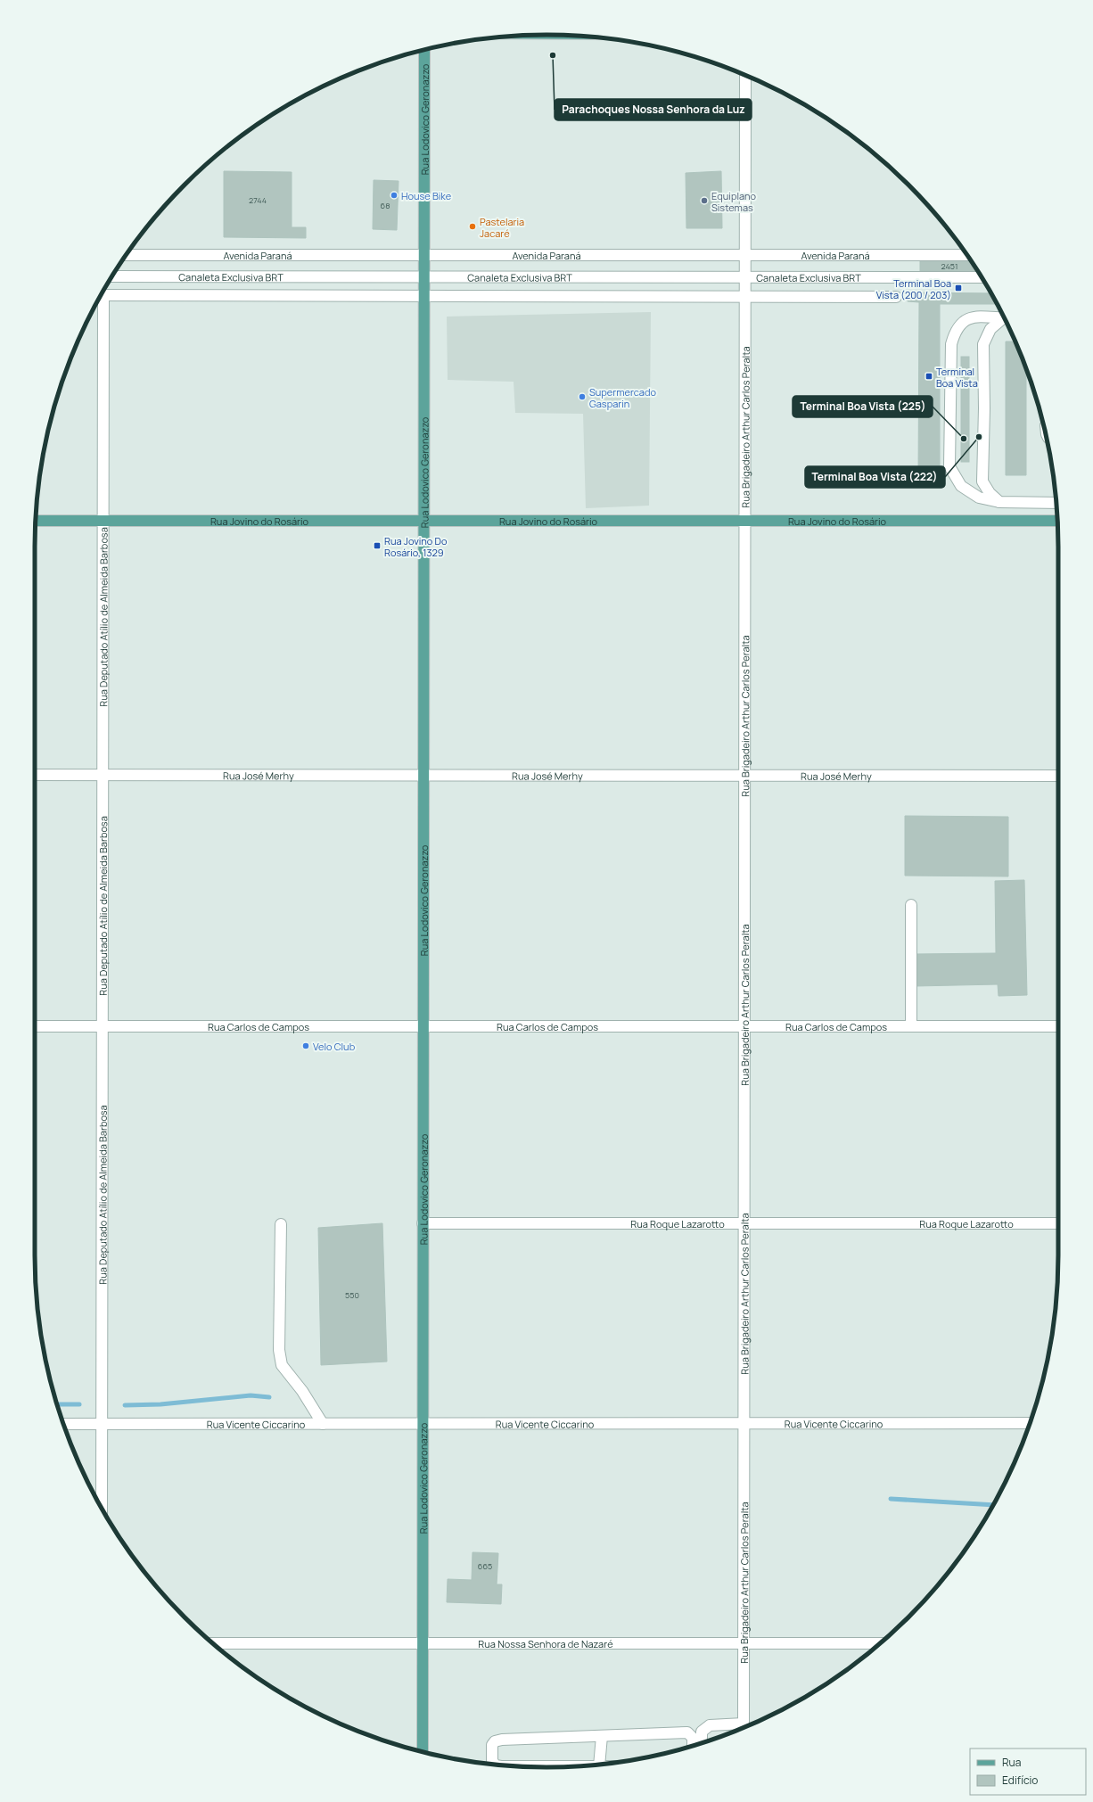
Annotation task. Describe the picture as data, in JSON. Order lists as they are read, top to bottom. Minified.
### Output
{"streets":{"main road":["Rua Lodovico Geronazzo","Rua Jovino do Rosário"],"street":["Avenida Paraná","Canaleta Exclusiva BRT","Rua Brigadeiro Arthur Carlos Peralta","Rua Deputado Atílio de Almeida Barbosa","Rua José Merhy","Rua Carlos de Campos","Rua Roque Lazarotto","Rua Vicente Ciccarino","Rua Nossa Senhora de Nazaré"]},"crossings":[["Rua Lodovico Geronazzo","Avenida Paraná"],["Rua Lodovico Geronazzo","Canaleta Exclusiva BRT"],["Rua Lodovico Geronazzo","Rua Jovino do Rosário"],["Rua Lodovico Geronazzo","Rua José Merhy"],["Rua Lodovico Geronazzo","Rua Carlos de Campos"],["Rua Lodovico Geronazzo","Rua Roque Lazarotto"],["Rua Lodovico Geronazzo","Rua Vicente Ciccarino"],["Rua Lodovico Geronazzo","Rua Nossa Senhora de Nazaré"],["Avenida Paraná","Rua Brigadeiro Arthur Carlos Peralta"],["Canaleta Exclusiva BRT","Rua Brigadeiro Arthur Carlos Peralta"],["Rua Brigadeiro Arthur Carlos Peralta","Rua Jovino do Rosário"],["Rua Brigadeiro Arthur Carlos Peralta","Rua José Merhy"],["Rua Brigadeiro Arthur Carlos Peralta","Rua Carlos de Campos"],["Rua Brigadeiro Arthur Carlos Peralta","Rua Roque Lazarotto"],["Rua Brigadeiro Arthur Carlos Peralta","Rua Vicente Ciccarino"],["Rua Brigadeiro Arthur Carlos Peralta","Rua Nossa Senhora de Nazaré"],["Rua Jovino do Rosário","Rua Deputado Atílio de Almeida Barbosa"],["Rua Deputado Atílio de Almeida Barbosa","Rua José Merhy"],["Rua Deputado Atílio de Almeida Barbosa","Rua Carlos de Campos"],["Rua Deputado Atílio de Almeida Barbosa","Rua Vicente Ciccarino"]],"places":{"other":["Parachoques Nossa Senhora da Luz","House Bike","Equiplano Sistemas","Pastelaria Jacaré","Supermercado Gasparin","Terminal Boa Vista (222)","Terminal Boa Vista (225)","Velo Club"],"transit":["Terminal Boa Vista (200 / 203)","Terminal Boa Vista","Rua Jovino Do Rosário, 1329"]},"house_numbers":["2744","68","2451","550","665"],"legend":["Rua","Edifício"]}
